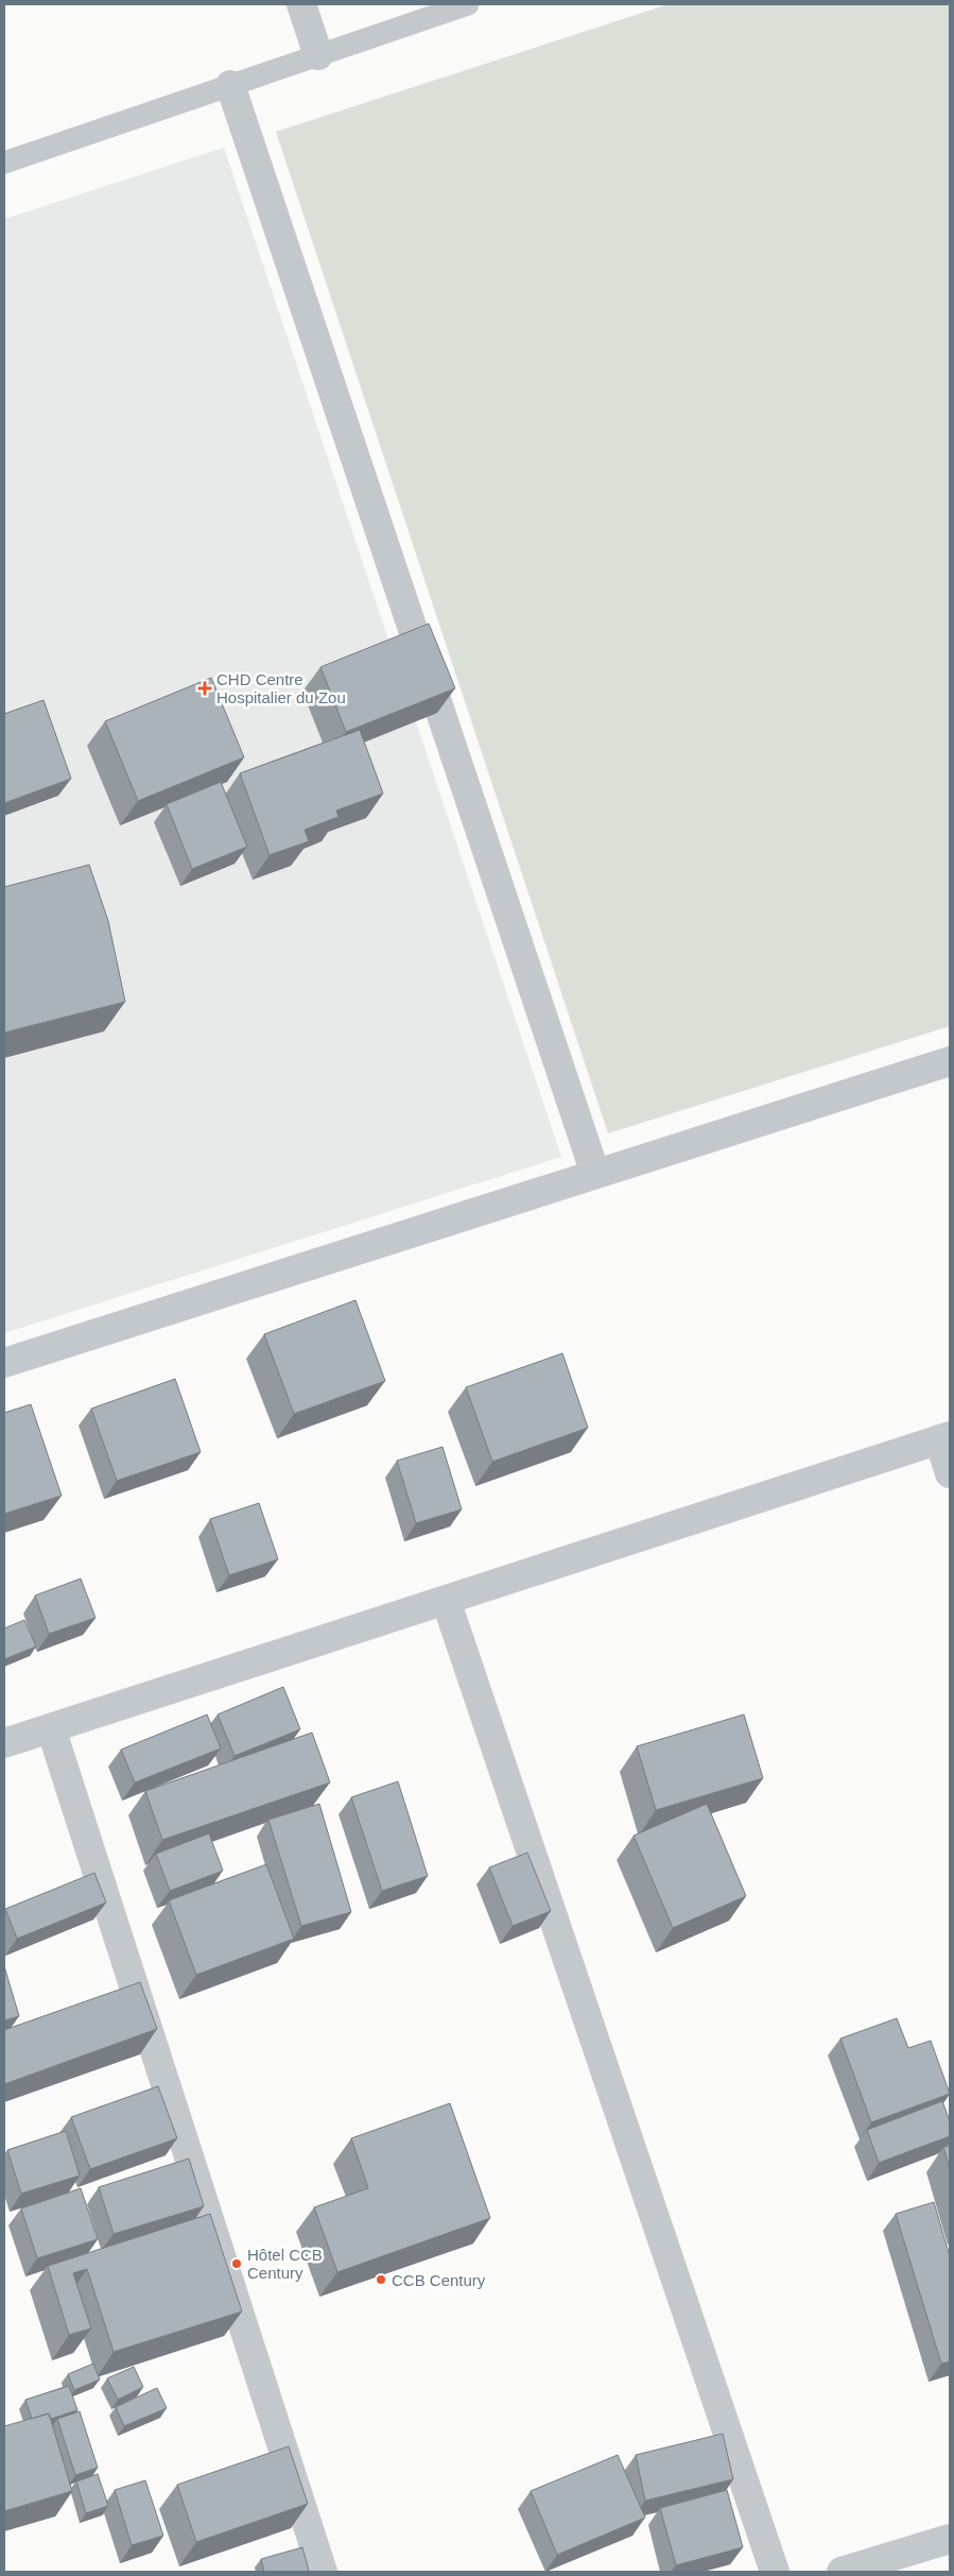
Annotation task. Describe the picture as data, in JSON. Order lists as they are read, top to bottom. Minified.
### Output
{"places":{"health":["CHD Centre Hospitalier du Zou"],"other":["Hôtel CCB Century","CCB Century"]}}
